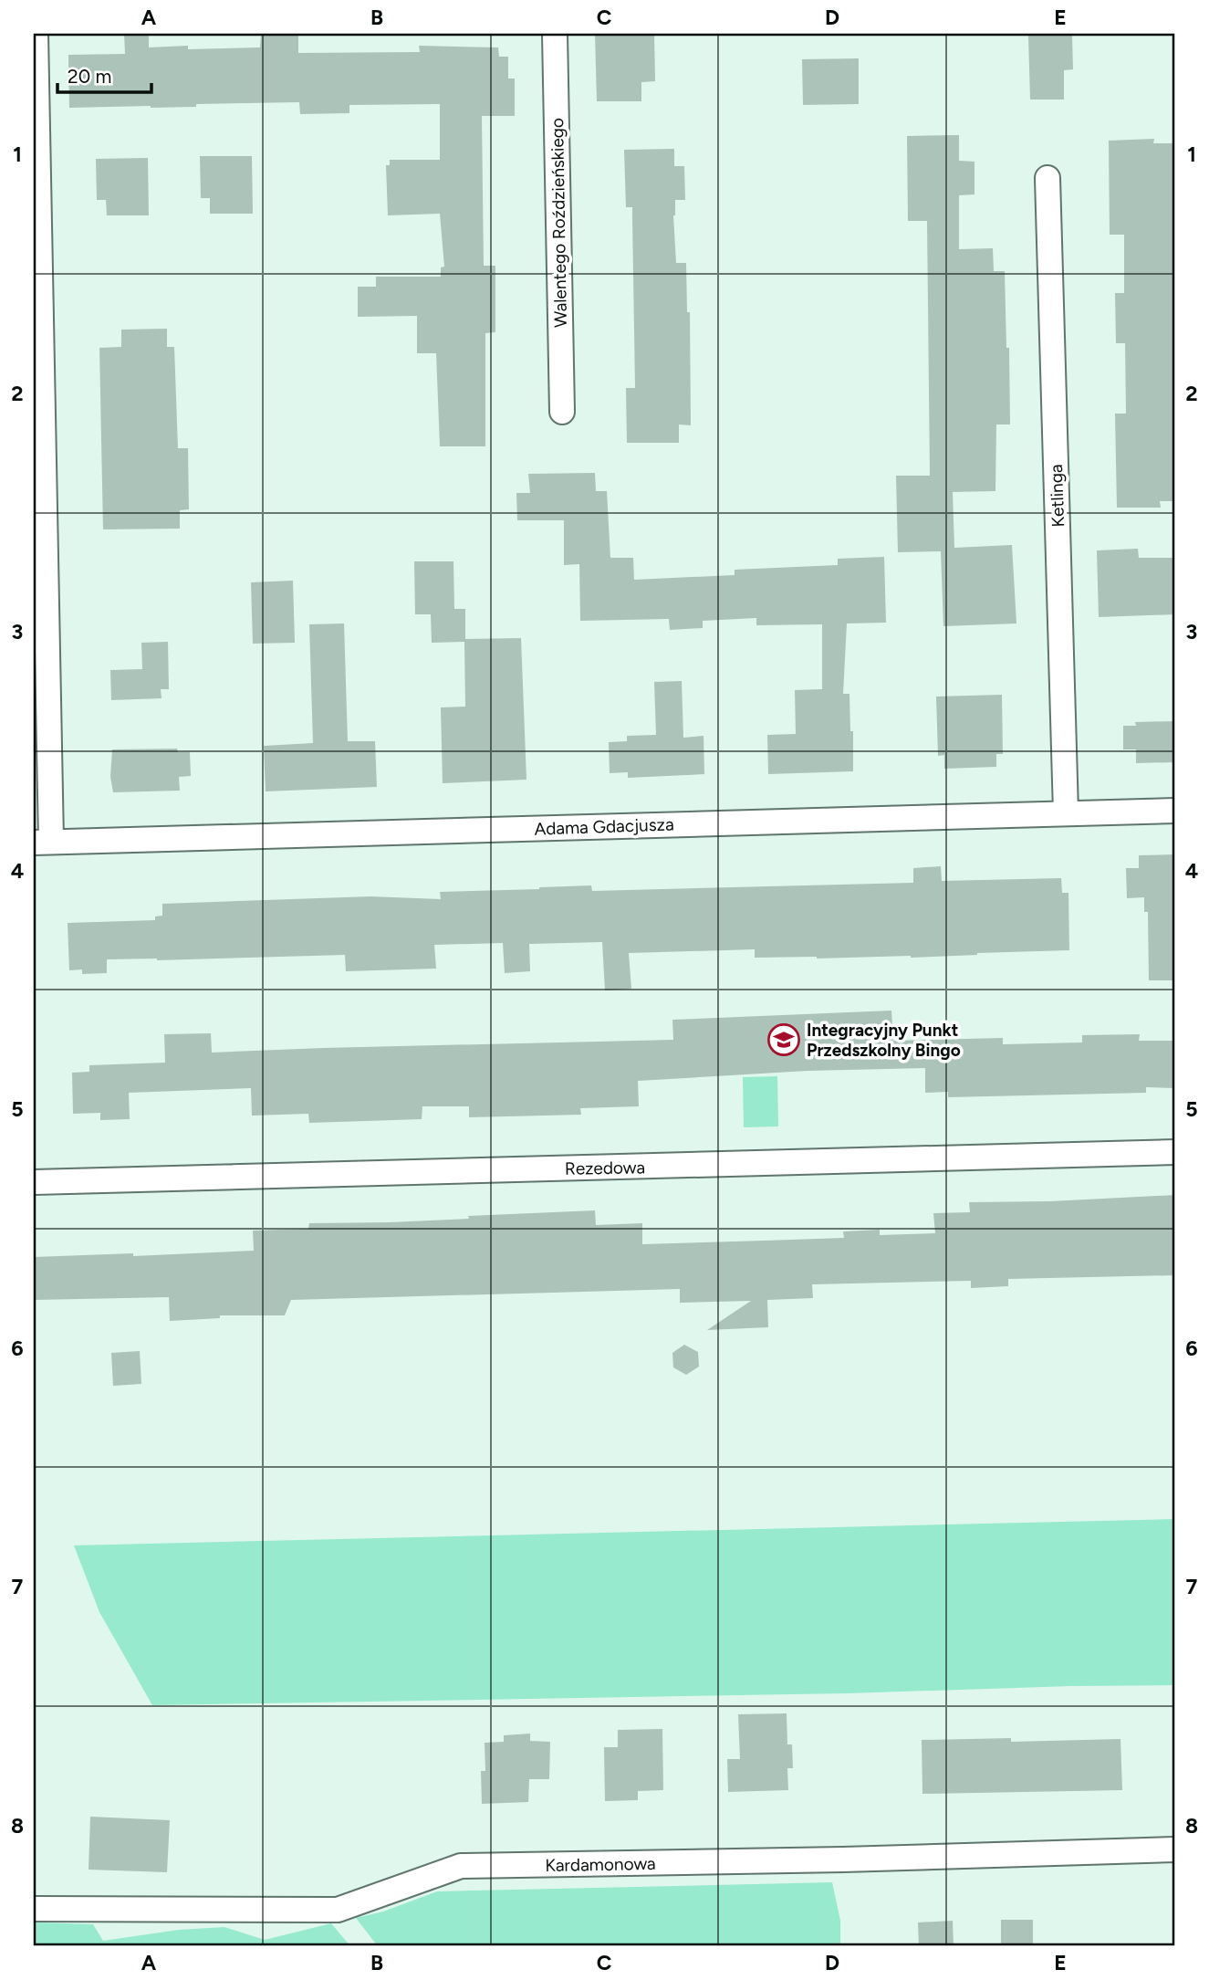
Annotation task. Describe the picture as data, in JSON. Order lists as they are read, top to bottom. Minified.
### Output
{"streets":{"street":["Walentego Roździeńskiego","Ketlinga","Adama Gdacjusza","Rezedowa","Kardamonowa"]},"crossings":[["Ketlinga","Adama Gdacjusza"]],"places":{"school or university":["Integracyjny Punkt Przedszkolny Bingo"]},"scale_bar":"20 m","grid":{"columns":["A","B","C","D","E"],"rows":["1","2","3","4","5","6","7","8"]}}
